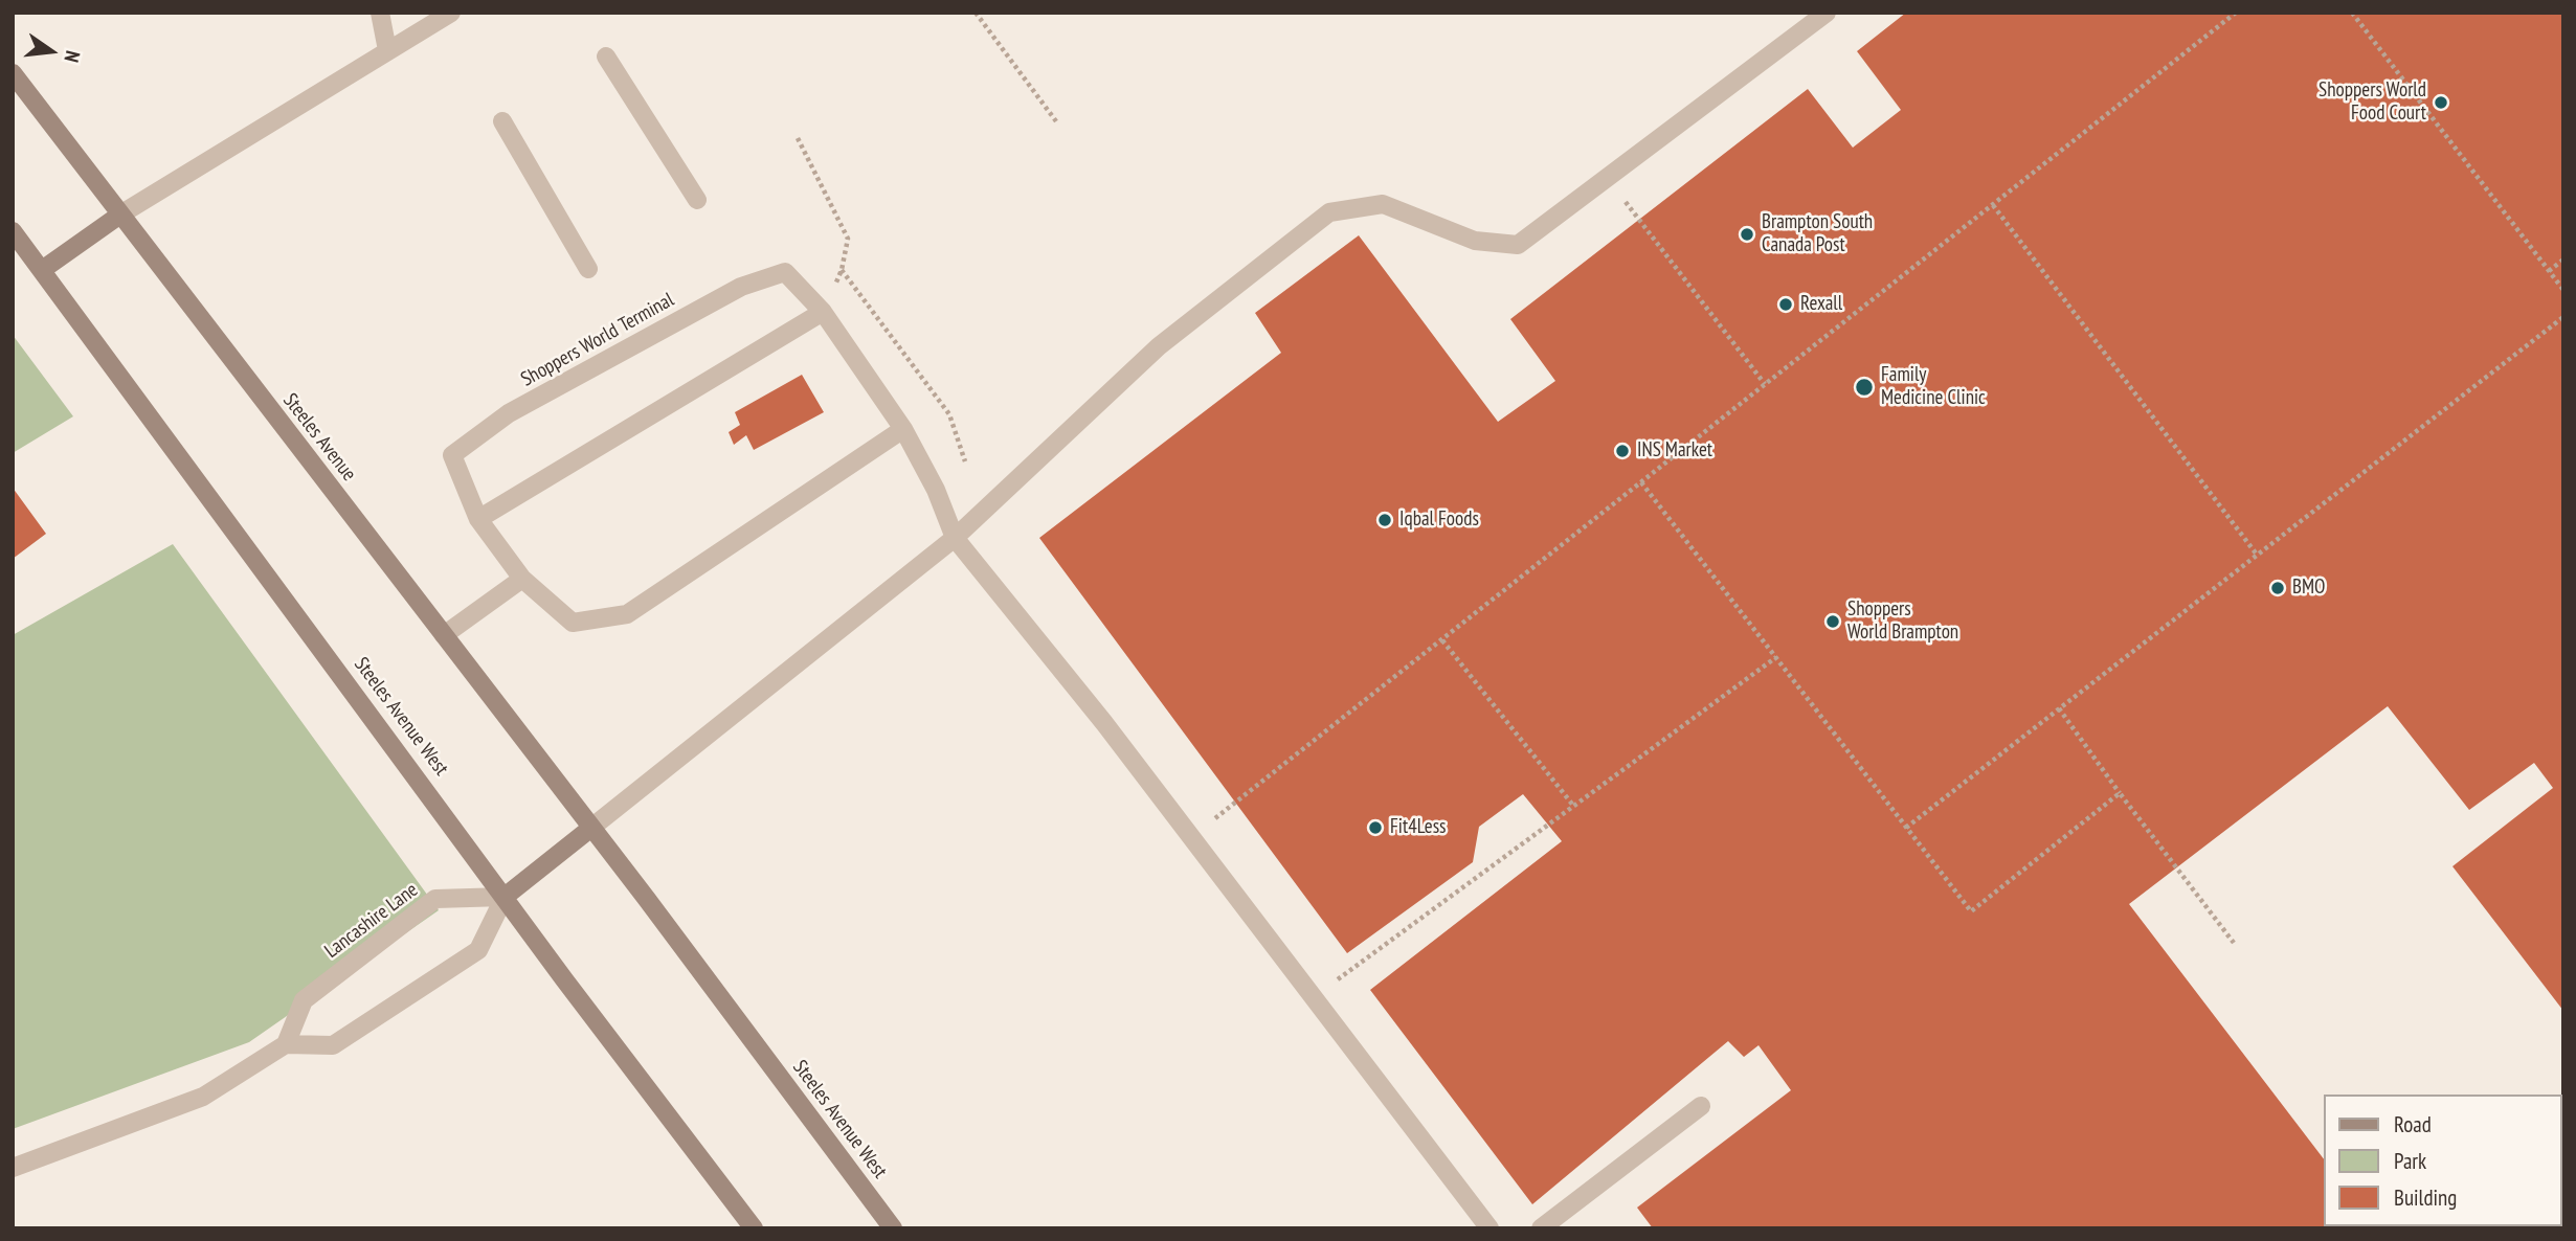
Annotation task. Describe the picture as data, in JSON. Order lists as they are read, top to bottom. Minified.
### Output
{"streets":{"main road":["Steeles Avenue","Steeles Avenue West"],"street":["Shoppers World Terminal","Lancashire Lane"]},"crossings":[["Steeles Avenue","Steeles Avenue West"],["Steeles Avenue West","Lancashire Lane"]],"places":["Shoppers World Food Court","Brampton South Canada Post","Rexall","Family Medicine Clinic","INS Market","Iqbal Foods","BMO","Shoppers World Brampton","Fit4Less"],"legend":["Road","Park","Building"],"north":"right"}
